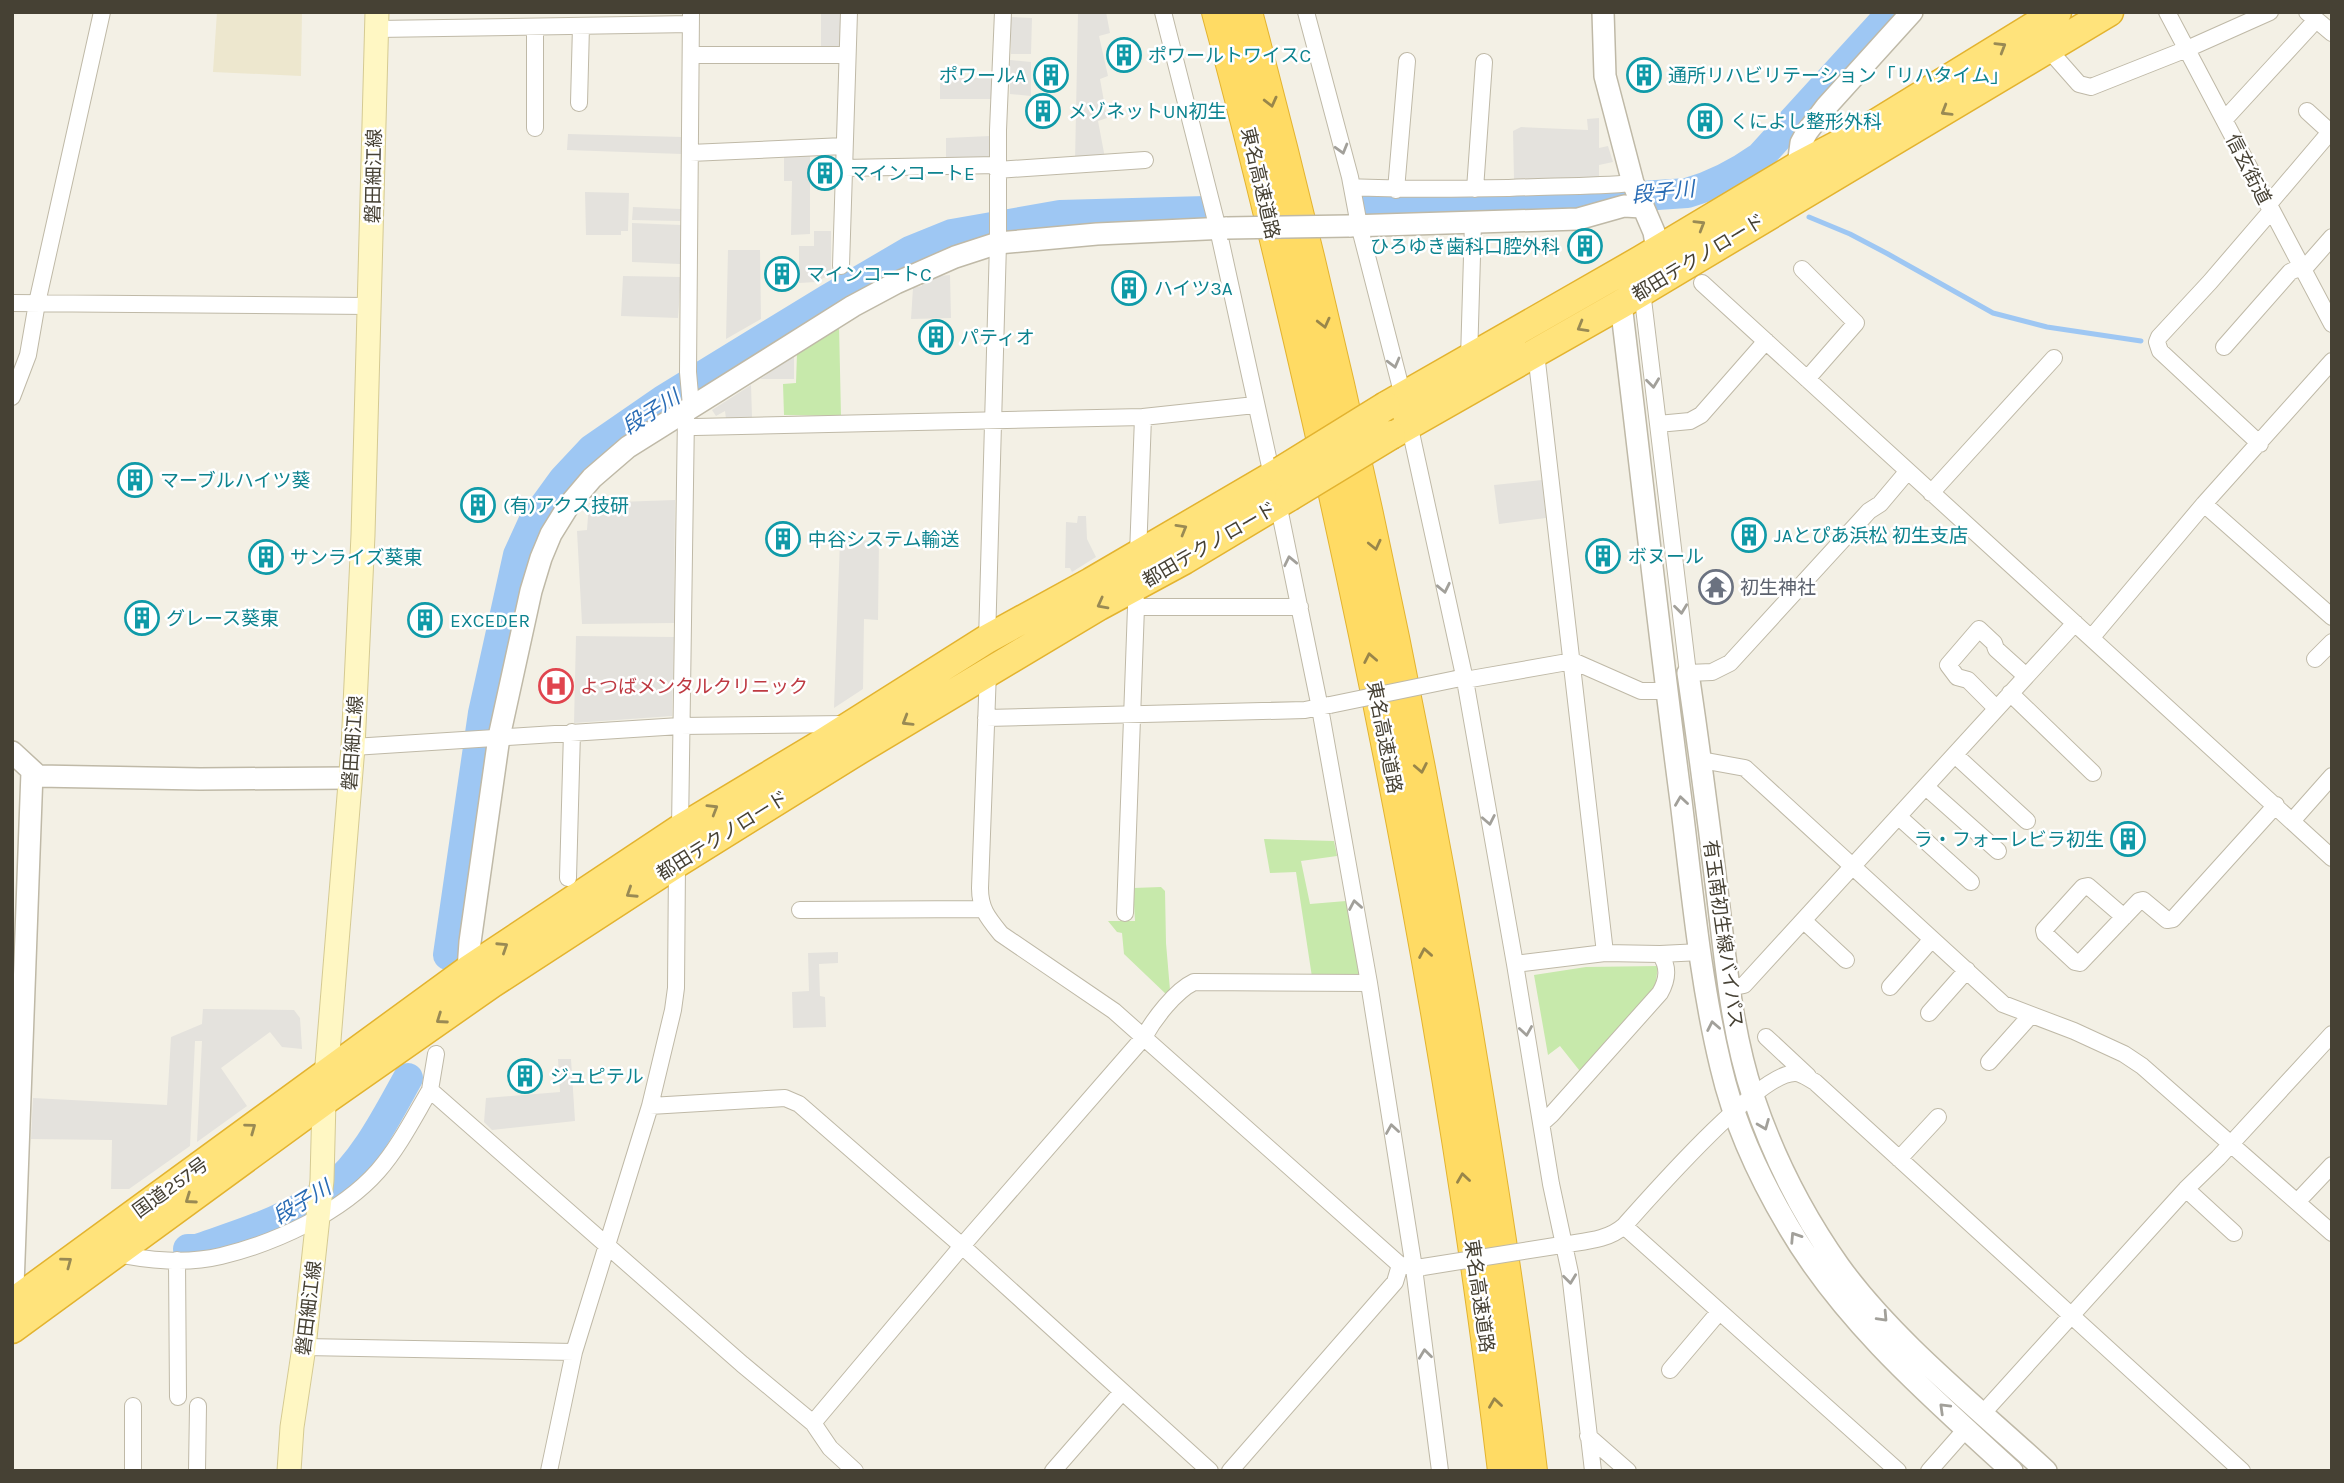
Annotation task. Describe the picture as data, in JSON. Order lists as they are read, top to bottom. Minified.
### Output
{"streets":{"highway":["東名高速道路","都田テクノロード","国道257号"],"main road":["磐田細江線"],"street":["信玄街道","有玉南初生線バイパス"]},"crossings":[["磐田細江線","都田テクノロード"],["磐田細江線","国道257号"],["都田テクノロード","有玉南初生線バイパス"],["都田テクノロード","国道257号"]],"water":["段子川"],"places":{"building":["ポワールトワイスC","ポワールA","通所リハビリテーション「リハタイム」","メゾネットUN初生","くによし整形外科","マインコートE","ひろゆき歯科口腔外科","マインコートC","ハイツ3A","パティオ","マーブルハイツ葵","(有)アクス技研","JAとぴあ浜松 初生支店","中谷システム輸送","ボヌール","サンライズ葵東","グレース葵東","EXCEDER","ラ・フォーレビラ初生","ジュピテル"],"temple":["初生神社"],"hospital":["よつばメンタルクリニック"]}}
